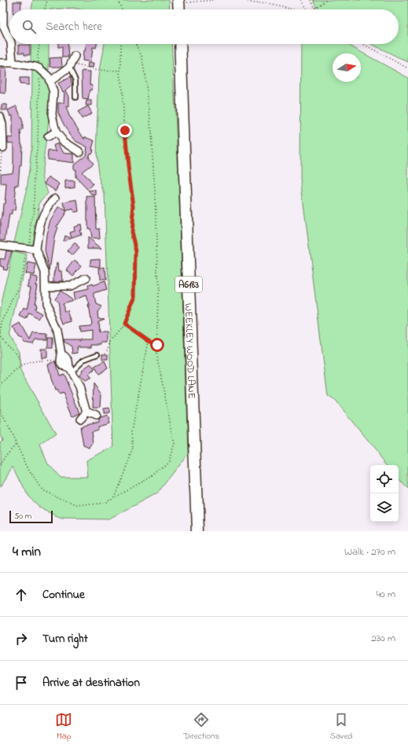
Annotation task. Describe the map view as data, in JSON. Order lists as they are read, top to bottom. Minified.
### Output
{"streets":{"main road":["A6183","WEEKLEY WOOD LANE"]},"scale_bar":"50 m","north":"right","page":{"search":"Search here","scale":"50 m","heading":["4 min","Walk · 270 m"],"list":[["Continue","40 m"],["Turn right","230 m"],"Arrive at destination"],"nav":["Map","Directions","Saved"]}}
